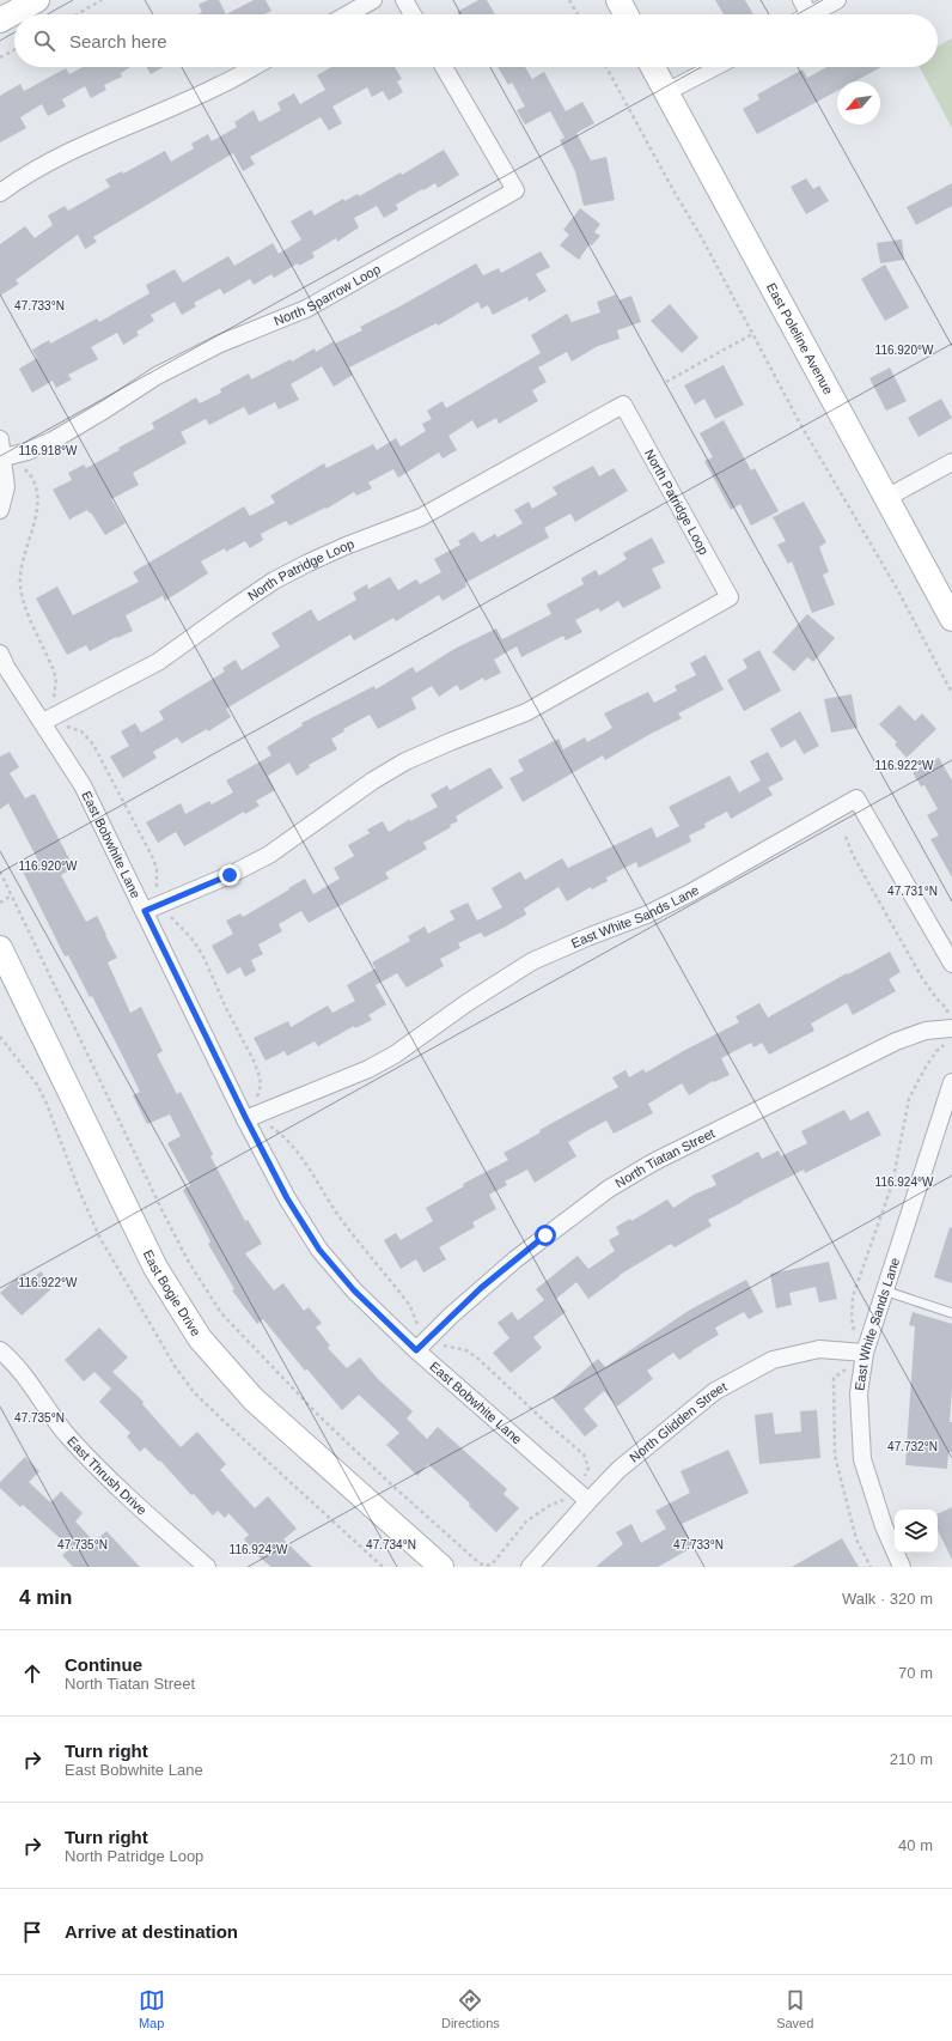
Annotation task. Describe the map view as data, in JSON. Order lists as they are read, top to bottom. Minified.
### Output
{"streets":{"street":["North Sparrow Loop","East Poleline Avenue","North Patridge Loop","East Bobwhite Lane","East White Sands Lane","North Tiatan Street","East Bogie Drive","North Glidden Street","East Thrush Drive"]},"crossings":[["North Patridge Loop","East Bobwhite Lane"],["East Bobwhite Lane","East White Sands Lane"],["East Bobwhite Lane","North Tiatan Street"],["East Bobwhite Lane","North Glidden Street"],["East White Sands Lane","North Glidden Street"]],"north":"bottom left","page":{"search":"Search here","heading":["4 min","Walk · 320 m"],"list":[["Continue","North Tiatan Street","70 m"],["Turn right","East Bobwhite Lane","210 m"],["Turn right","North Patridge Loop","40 m"],"Arrive at destination"],"nav":["Map","Directions","Saved"]},"coordinates":["47.733°N","116.920°W","116.918°W","116.922°W","47.731°N","116.924°W","47.735°N","47.732°N","47.734°N"]}
